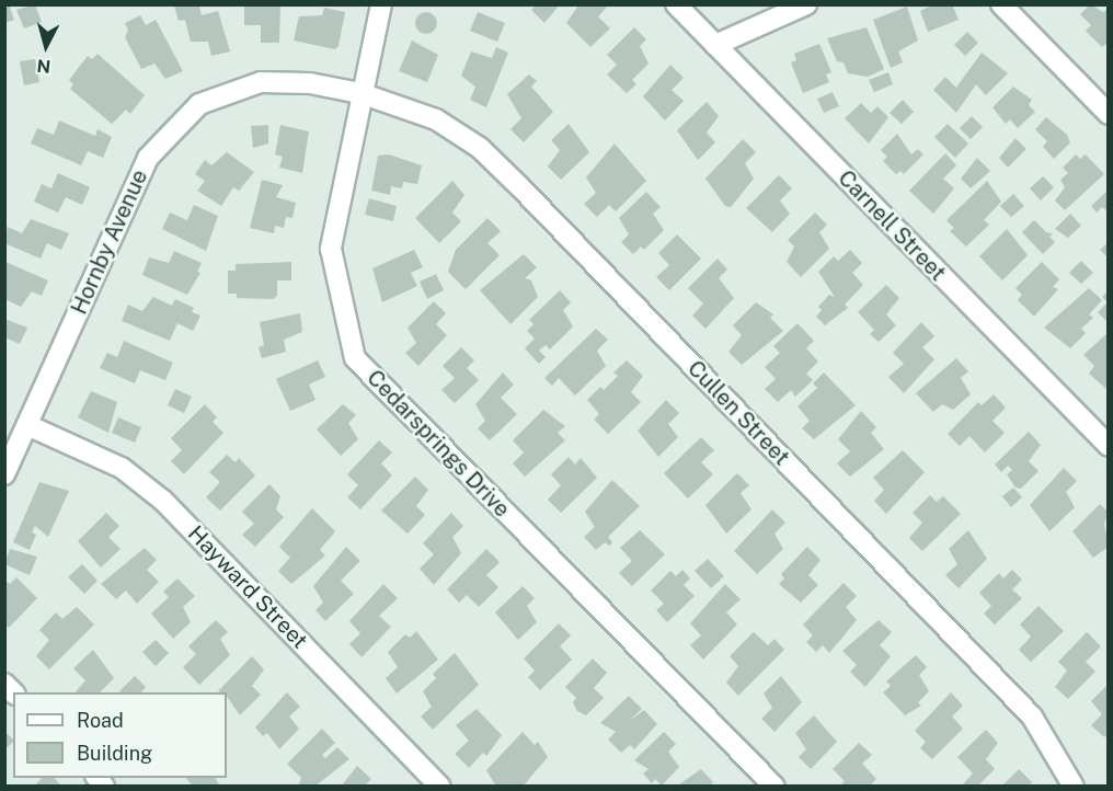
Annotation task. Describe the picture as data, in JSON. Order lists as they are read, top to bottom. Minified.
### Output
{"streets":{"street":["Carnell Street","Hornby Avenue","Cullen Street","Cedarsprings Drive","Hayward Street"]},"crossings":[["Hornby Avenue","Cullen Street"],["Hornby Avenue","Cedarsprings Drive"],["Hornby Avenue","Hayward Street"],["Cullen Street","Cedarsprings Drive"]],"legend":["Road","Building"],"north":"bottom"}
